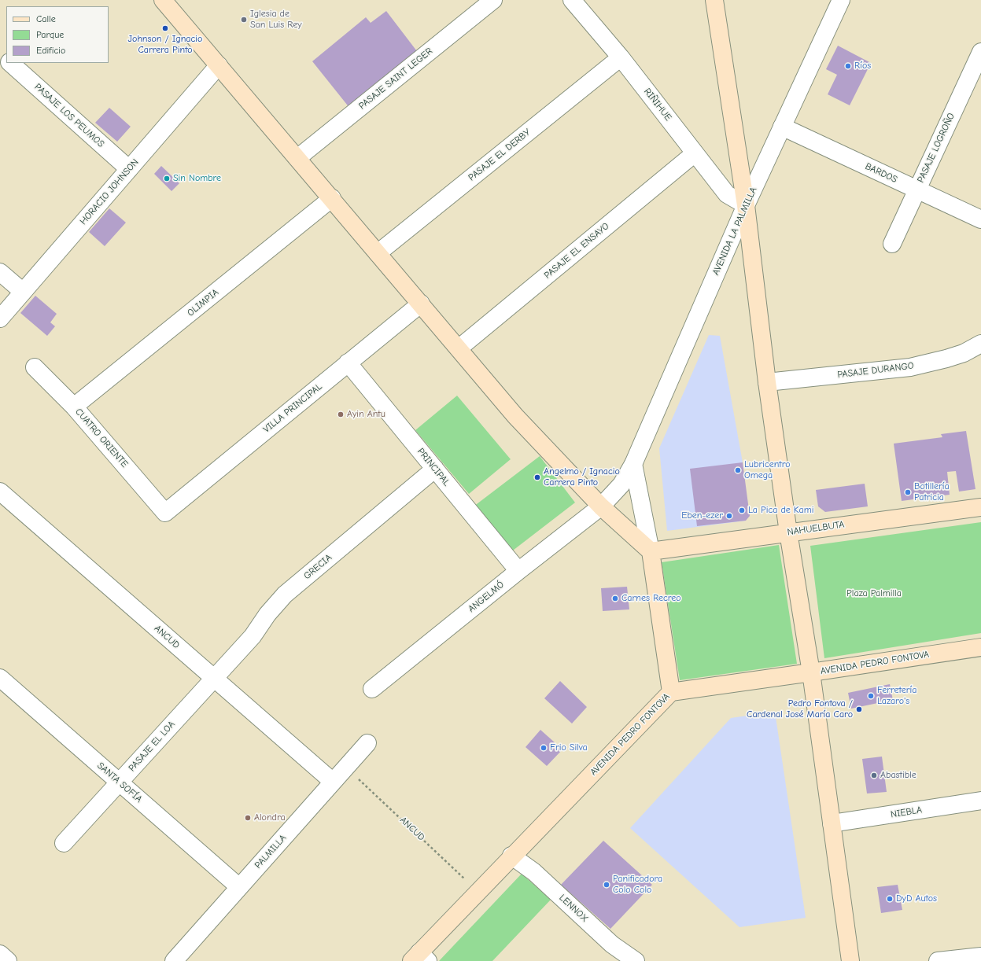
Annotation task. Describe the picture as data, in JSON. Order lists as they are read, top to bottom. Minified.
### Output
{"streets":{"main road":["NAHUELBUTA","AVENIDA PEDRO FONTOVA"],"street":["PASAJE SAINT LEGER","RIÑIHUE","PASAJE LOS PEUMOS","PASAJE LOGROÑO","PASAJE EL DERBY","BARDOS","HORACIO JOHNSON","AVENIDA LA PALMILLA","PASAJE EL ENSAYO","OLIMPIA","PASAJE DURANGO","VILLA PRINCIPAL","CUATRO ORIENTE","PRINCIPAL","GRECIA","ANGELMÓ","ANCUD","PASAJE EL LOA","SANTA SOFÍA","NIEBLA","PALMILLA","LENNOX"]},"crossings":[["RIÑIHUE","PASAJE EL DERBY"],["RIÑIHUE","AVENIDA LA PALMILLA"],["RIÑIHUE","PASAJE EL ENSAYO"],["PASAJE LOS PEUMOS","HORACIO JOHNSON"],["PASAJE LOGROÑO","BARDOS"],["BARDOS","AVENIDA LA PALMILLA"],["AVENIDA LA PALMILLA","ANGELMÓ"],["OLIMPIA","CUATRO ORIENTE"],["VILLA PRINCIPAL","CUATRO ORIENTE"],["VILLA PRINCIPAL","PRINCIPAL"],["PRINCIPAL","GRECIA"],["PRINCIPAL","ANGELMÓ"],["GRECIA","ANCUD"],["GRECIA","PASAJE EL LOA"],["ANCUD","AVENIDA PEDRO FONTOVA"],["ANCUD","PASAJE EL LOA"],["ANCUD","PALMILLA"],["AVENIDA PEDRO FONTOVA","LENNOX"],["PASAJE EL LOA","SANTA SOFÍA"],["SANTA SOFÍA","PALMILLA"]],"parks":["Plaza Palmilla"],"places":["Iglesia de San Luis Rey","Johnson / Ignacio Carrera Pinto","Ríos","Sin Nombre","Ayin Antu","Lubricentro Omega","Angelmo / Ignacio Carrera Pinto","Botillería Patricia","La Pica de Kami","Eben-ezer","Carnes Recreo","Ferretería Lazaro's","Pedro Fontova / Cardenal José María Caro","Frio Silva","Abastible","Alondra","Panificadora Colo Colo","DyD Autos"],"legend":["Calle","Parque","Edificio"]}
